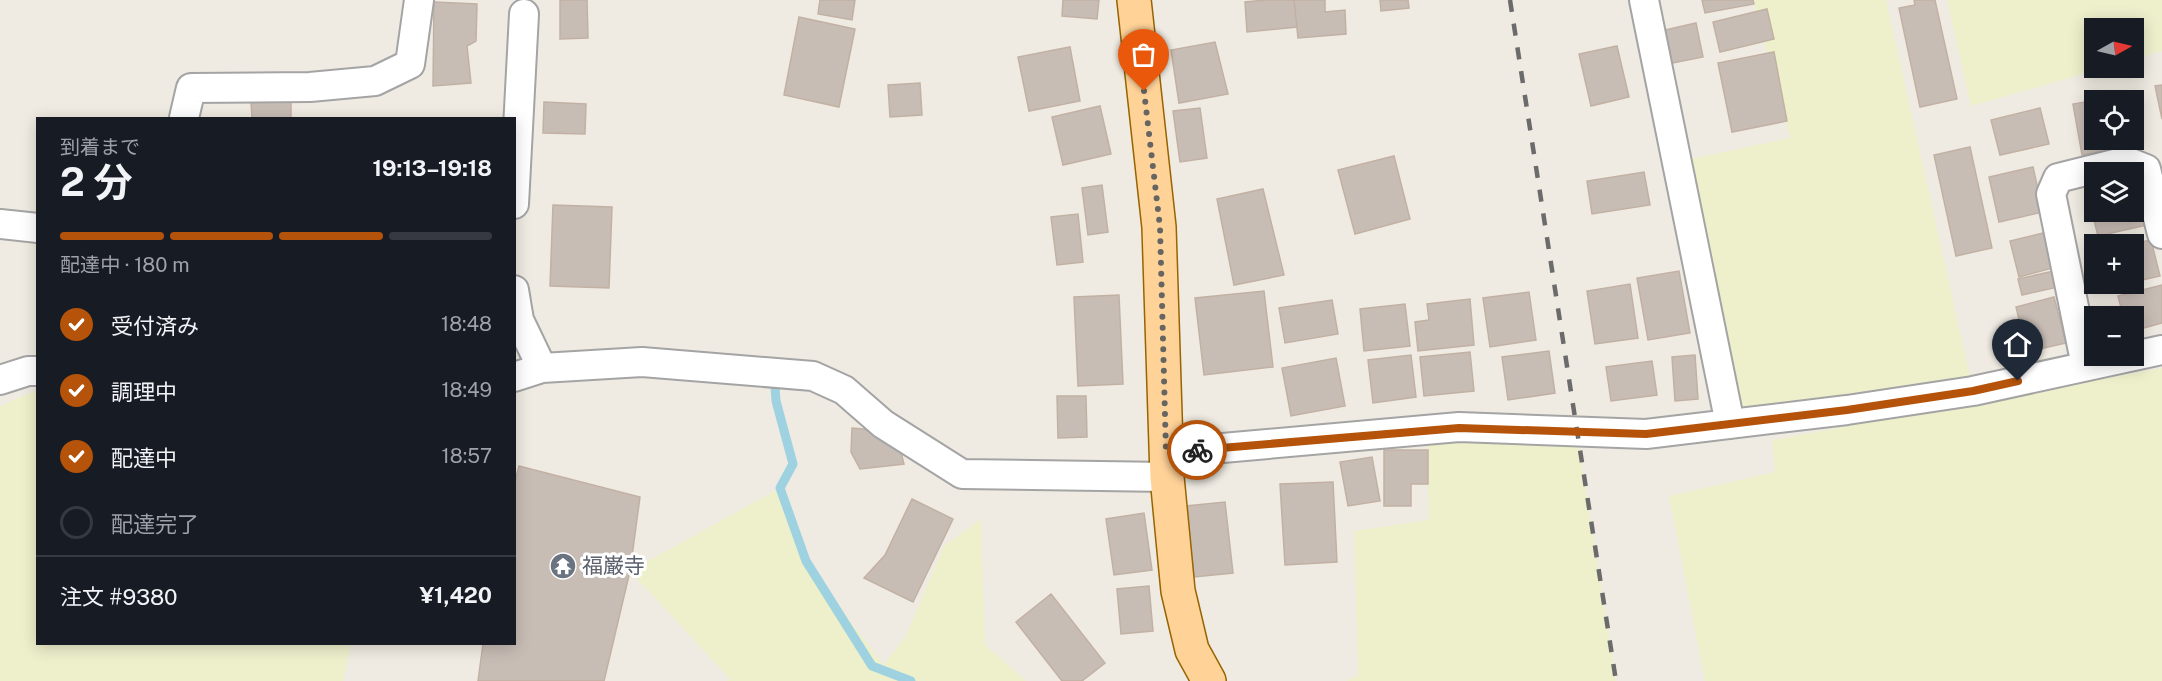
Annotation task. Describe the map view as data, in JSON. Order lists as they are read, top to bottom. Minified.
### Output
{"places":{"temple":["福巌寺"]},"north":"right","page":{"map_buttons":["+","−"],"heading":["2 分","到着まで","19:13–19:18"],"panel":["注文 #9380","¥1,420"],"bar":"配達中 · 180 m","list":[["受付済み","18:48"],["調理中","18:49"],["配達中","18:57"],"配達完了"]}}
